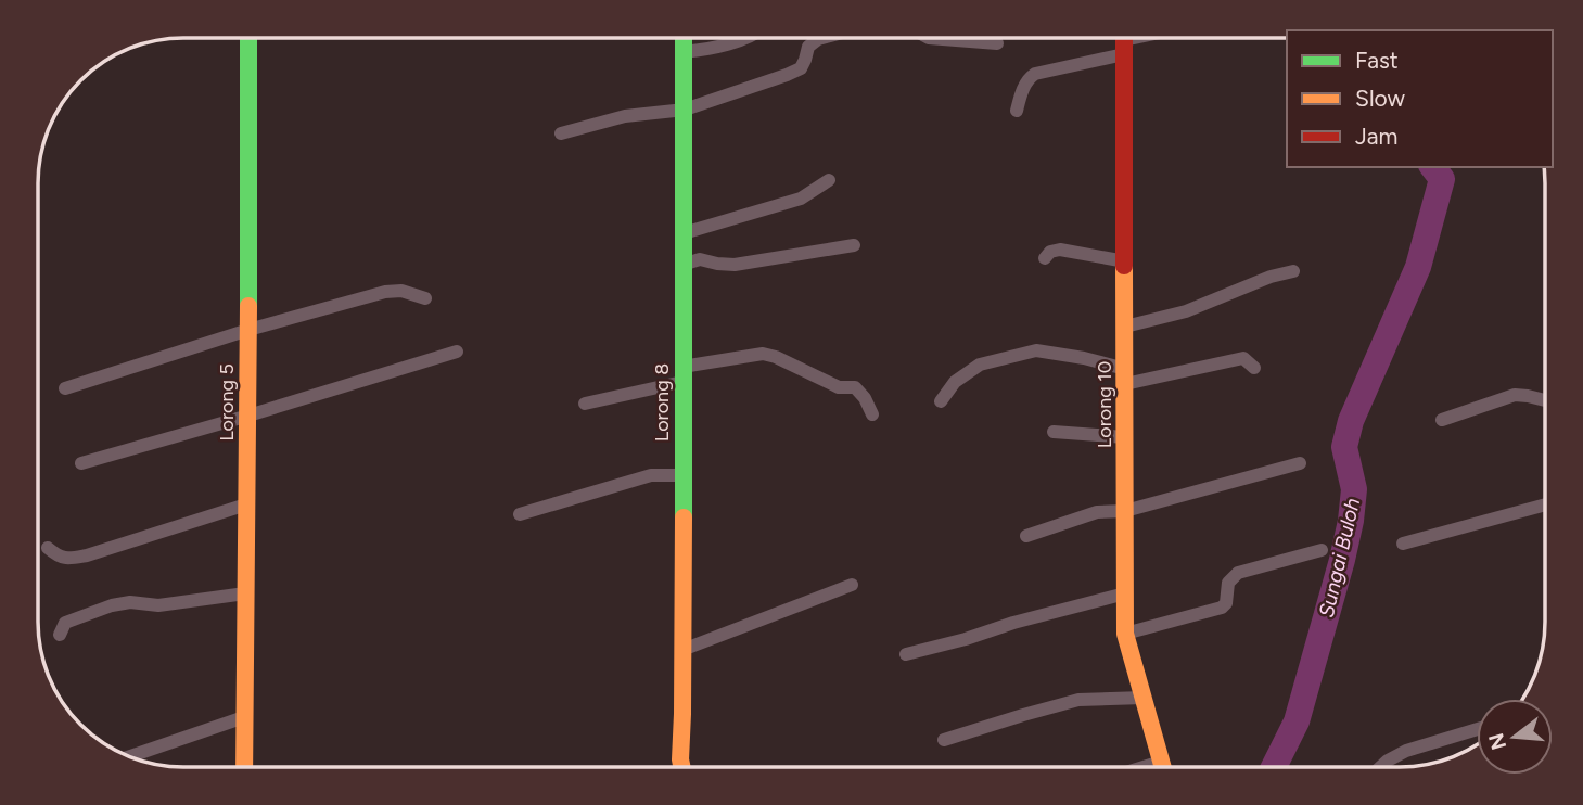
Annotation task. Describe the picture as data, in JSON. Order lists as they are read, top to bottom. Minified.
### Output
{"streets":{"street":["Lorong 5","Lorong 8","Lorong 10"]},"water":["Sungai Buloh"],"legend":["Fast","Slow","Jam"],"north":"left"}
